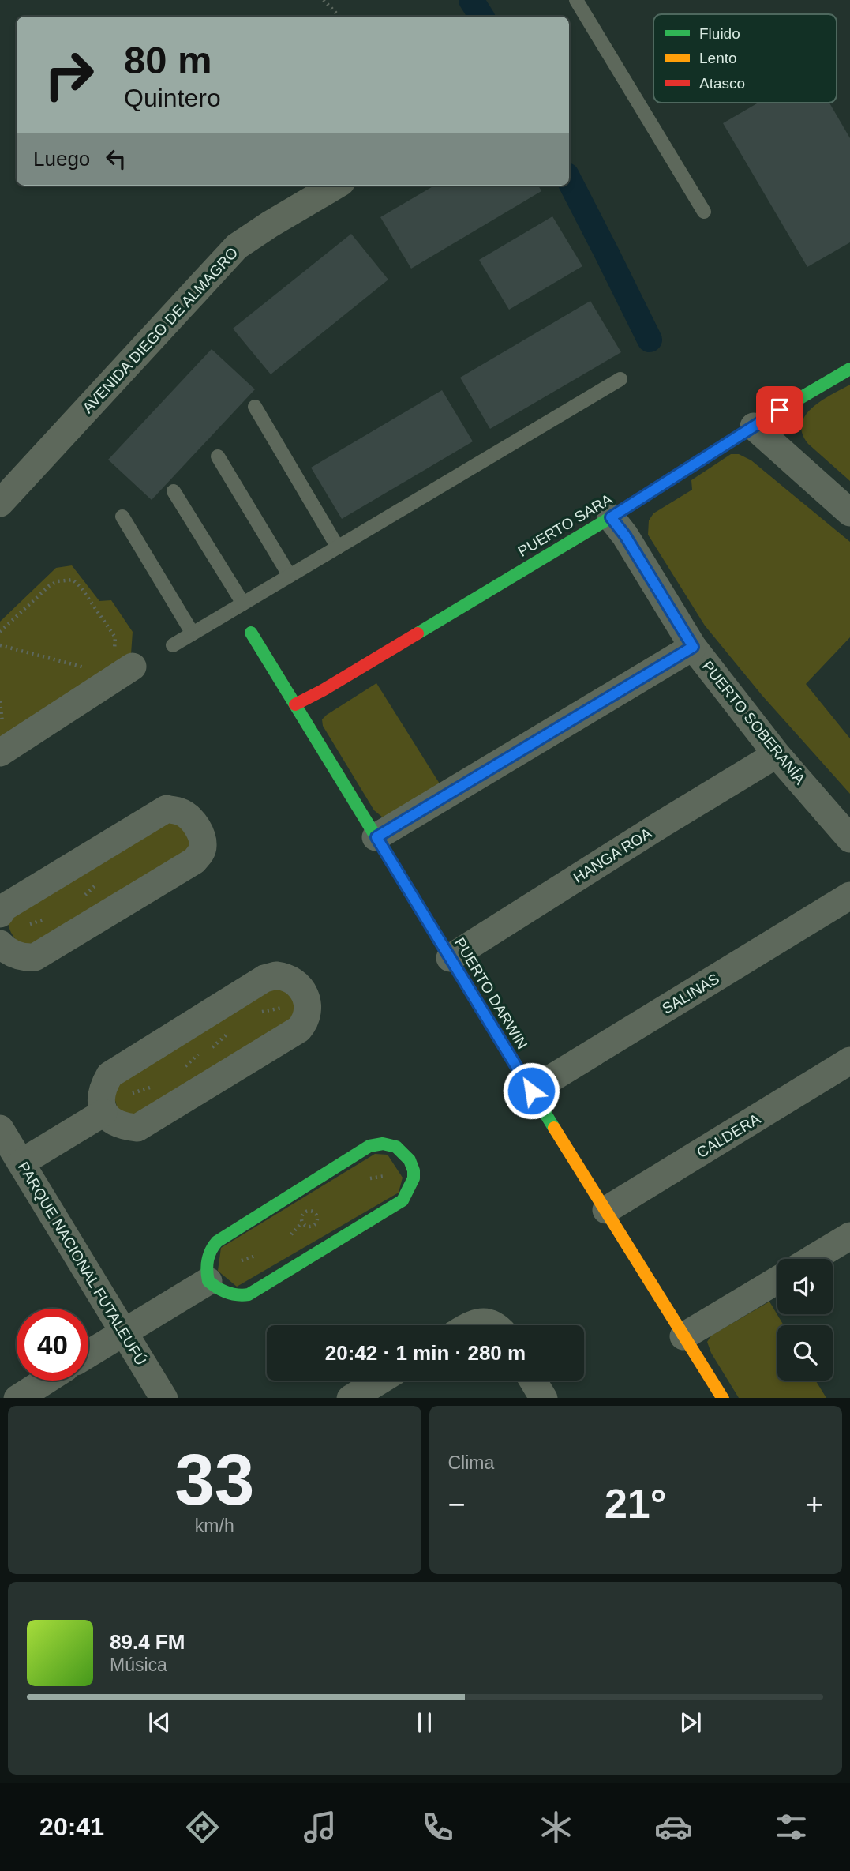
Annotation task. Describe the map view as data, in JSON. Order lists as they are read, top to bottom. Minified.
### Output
{"streets":{"street":["AVENIDA DIEGO DE ALMAGRO","PUERTO SARA","PUERTO SOBERANÍA","HANGA ROA","PUERTO DARWIN","SALINAS","CALDERA","PARQUE NACIONAL FUTALEUFÚ"]},"crossings":[["PUERTO SARA","PUERTO SOBERANÍA"],["PUERTO SARA","PUERTO DARWIN"],["PUERTO SOBERANÍA","HANGA ROA"],["HANGA ROA","PUERTO DARWIN"],["PUERTO DARWIN","SALINAS"],["PUERTO DARWIN","CALDERA"]],"legend":["Fluido","Lento","Atasco"],"page":{"turn":["80 m","Quintero"],"then":"Luego","limit":"40","trip":"20:42 · 1 min · 280 m","tile":[["33","km/h"],"Clima"],"heat":["−","21°","+"],"song":["89.4 FM","Música"],"tabs":"20:41"}}
